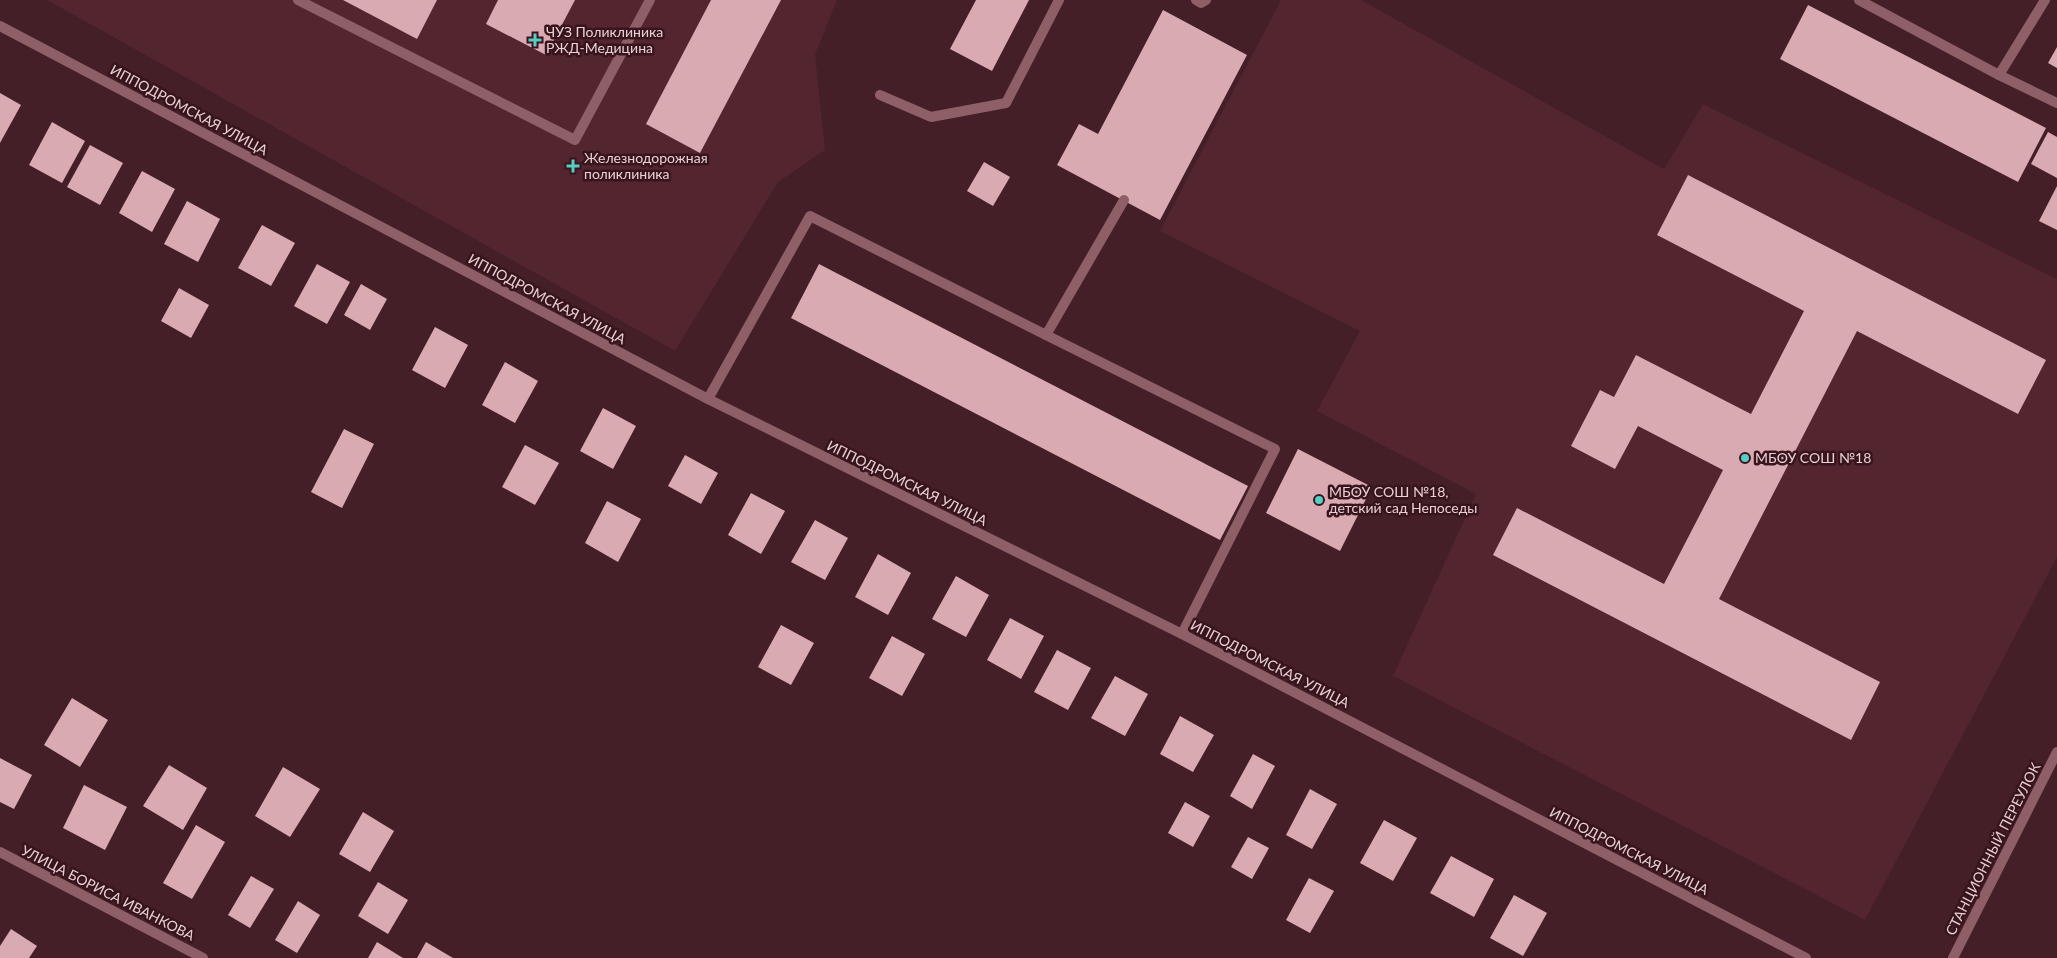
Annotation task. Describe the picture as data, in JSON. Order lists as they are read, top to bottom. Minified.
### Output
{"streets":{"street":["ИППОДРОМСКАЯ УЛИЦА","СТАНЦИОННЫЙ ПЕРЕУЛОК","УЛИЦА БОРИСА ИВАНКОВА"]},"places":{"health":["ЧУЗ Поликлиника РЖД-Медицина","Железнодорожная поликлиника"],"other":["МБОУ СОШ №18","МБОУ СОШ №18, детский сад Непоседы"]}}
